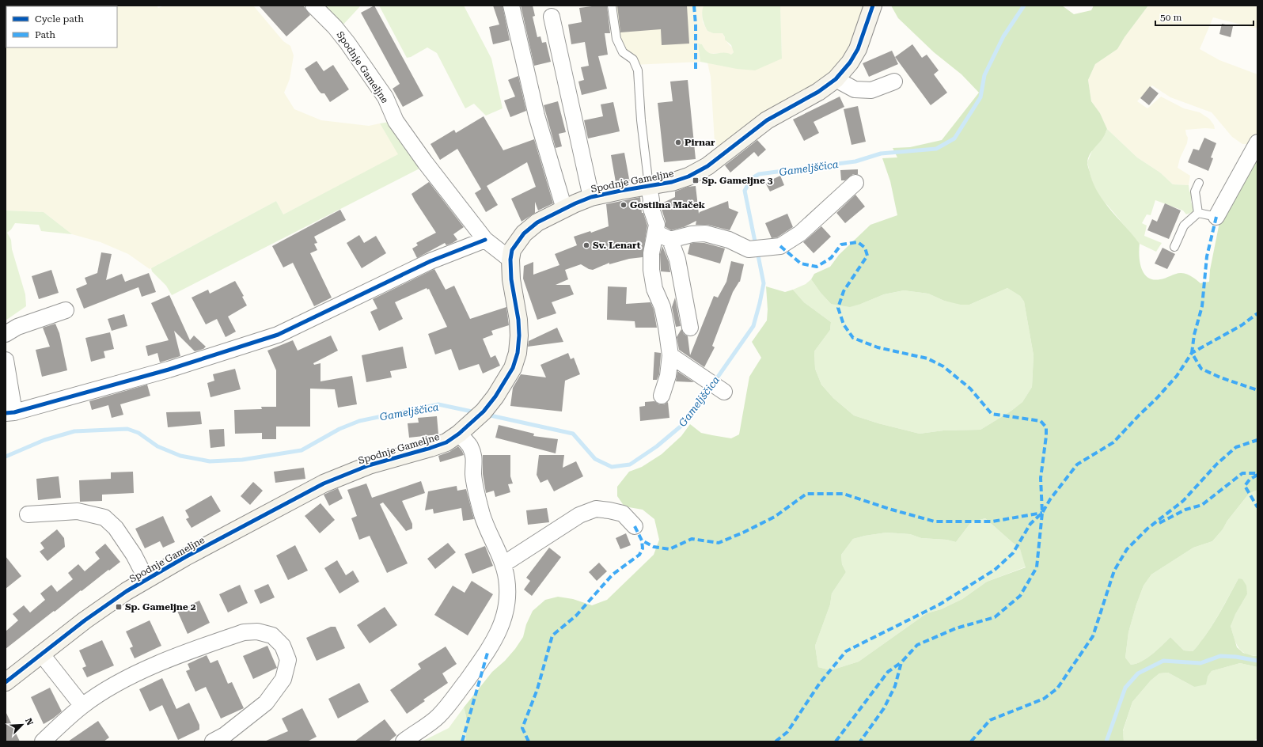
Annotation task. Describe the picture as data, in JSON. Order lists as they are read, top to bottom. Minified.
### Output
{"streets":{"street":["Spodnje Gameljne"]},"water":["Gameljščica"],"places":{"other":["Pirnar","Gostilna Maček","Sv. Lenart"],"transit":["Sp. Gameljne 3","Sp. Gameljne 2"]},"legend":["Cycle path","Path"],"scale_bar":"50 m","north":"top right"}
